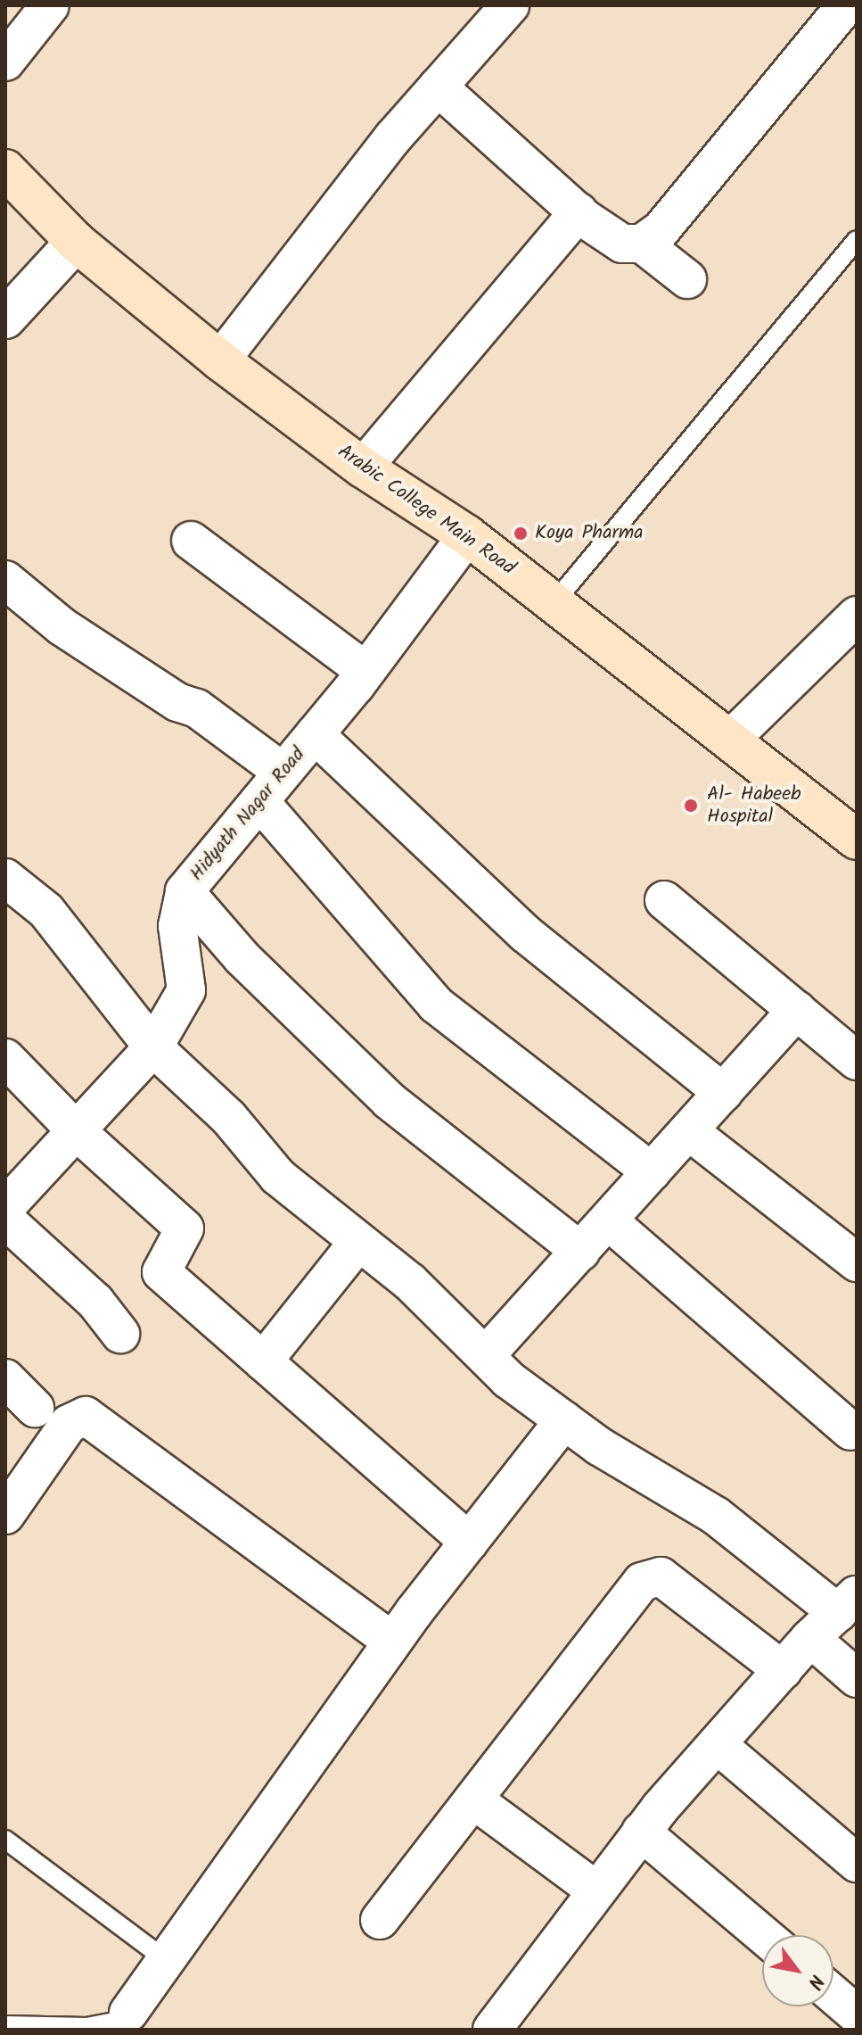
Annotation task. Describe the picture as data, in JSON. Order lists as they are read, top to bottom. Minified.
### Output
{"streets":{"main road":["Arabic College Main Road"],"street":["Hidyath Nagar Road"]},"crossings":[["Arabic College Main Road","Hidyath Nagar Road"]],"places":["Koya Pharma","Al- Habeeb Hospital"],"north":"bottom right"}
